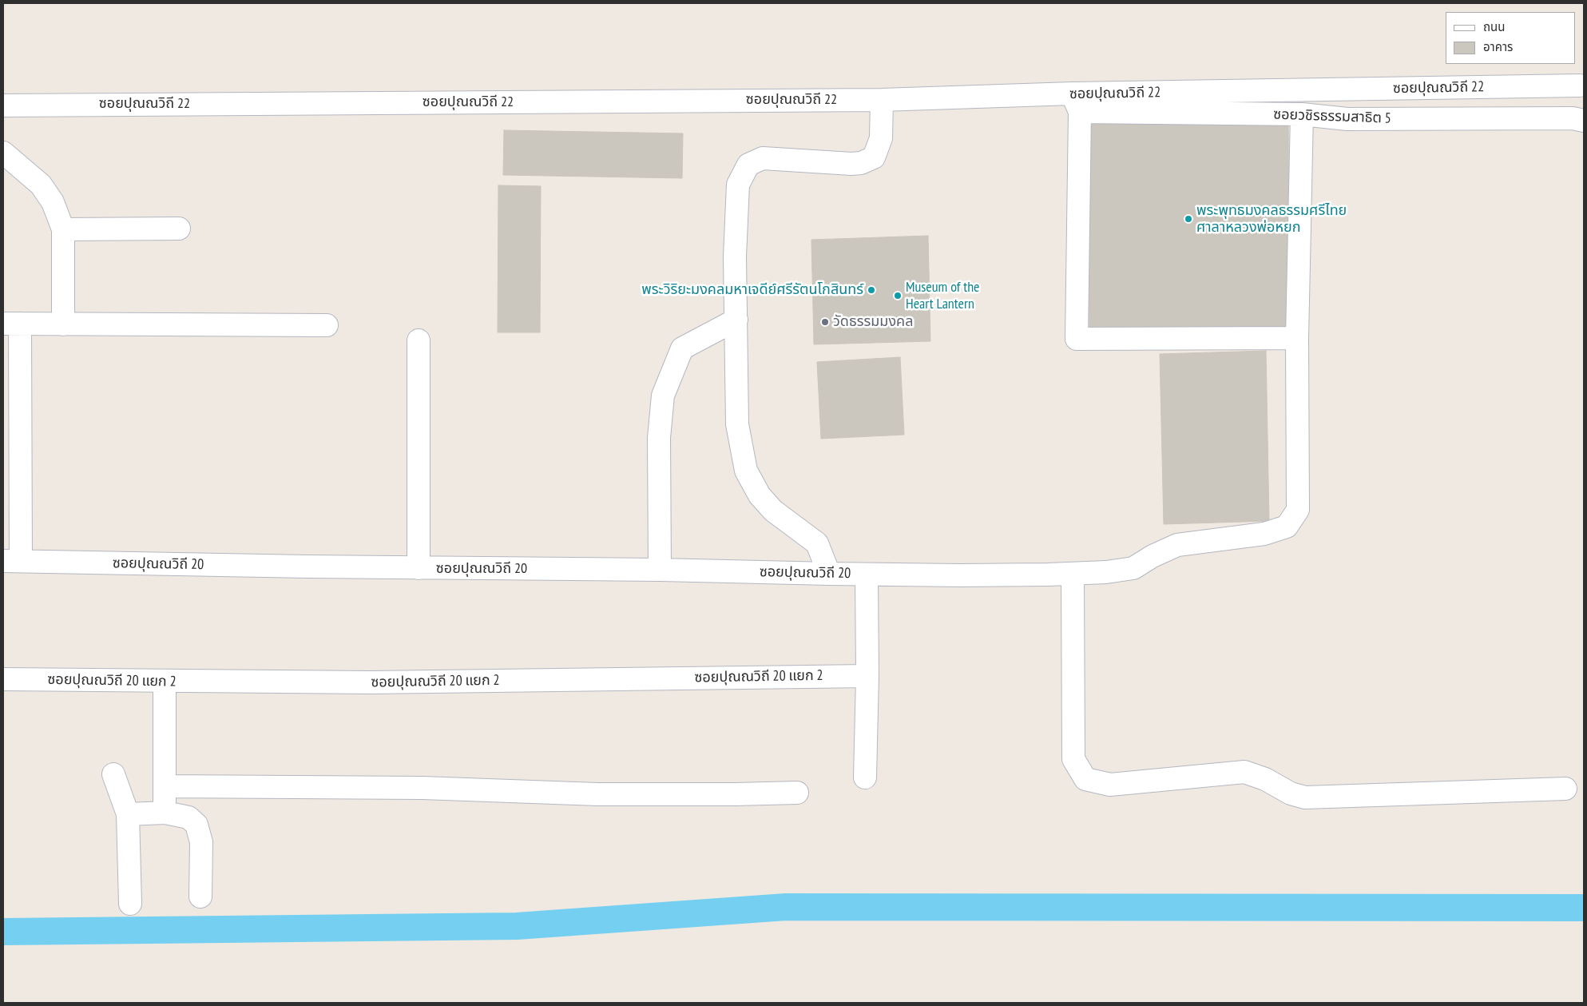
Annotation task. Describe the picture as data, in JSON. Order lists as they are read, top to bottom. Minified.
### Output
{"streets":{"street":["ซอยปุณณวิถี 22","ซอยวชิรธรรมสาธิต 5","ซอยปุณณวิถี 20","ซอยปุณณวิถี 20 แยก 2"]},"crossings":[["ซอยปุณณวิถี 22","ซอยวชิรธรรมสาธิต 5"],["ซอยวชิรธรรมสาธิต 5","ซอยปุณณวิถี 20"]],"places":["พระพุทธมงคลธรรมศรีไทย ศาลาหลวงพ่อหยก","พระวิริยะมงคลมหาเจดีย์ศรีรัตนโกสินทร์","Museum of the Heart Lantern","วัดธรรมมงคล"],"legend":["ถนน","อาคาร"]}
